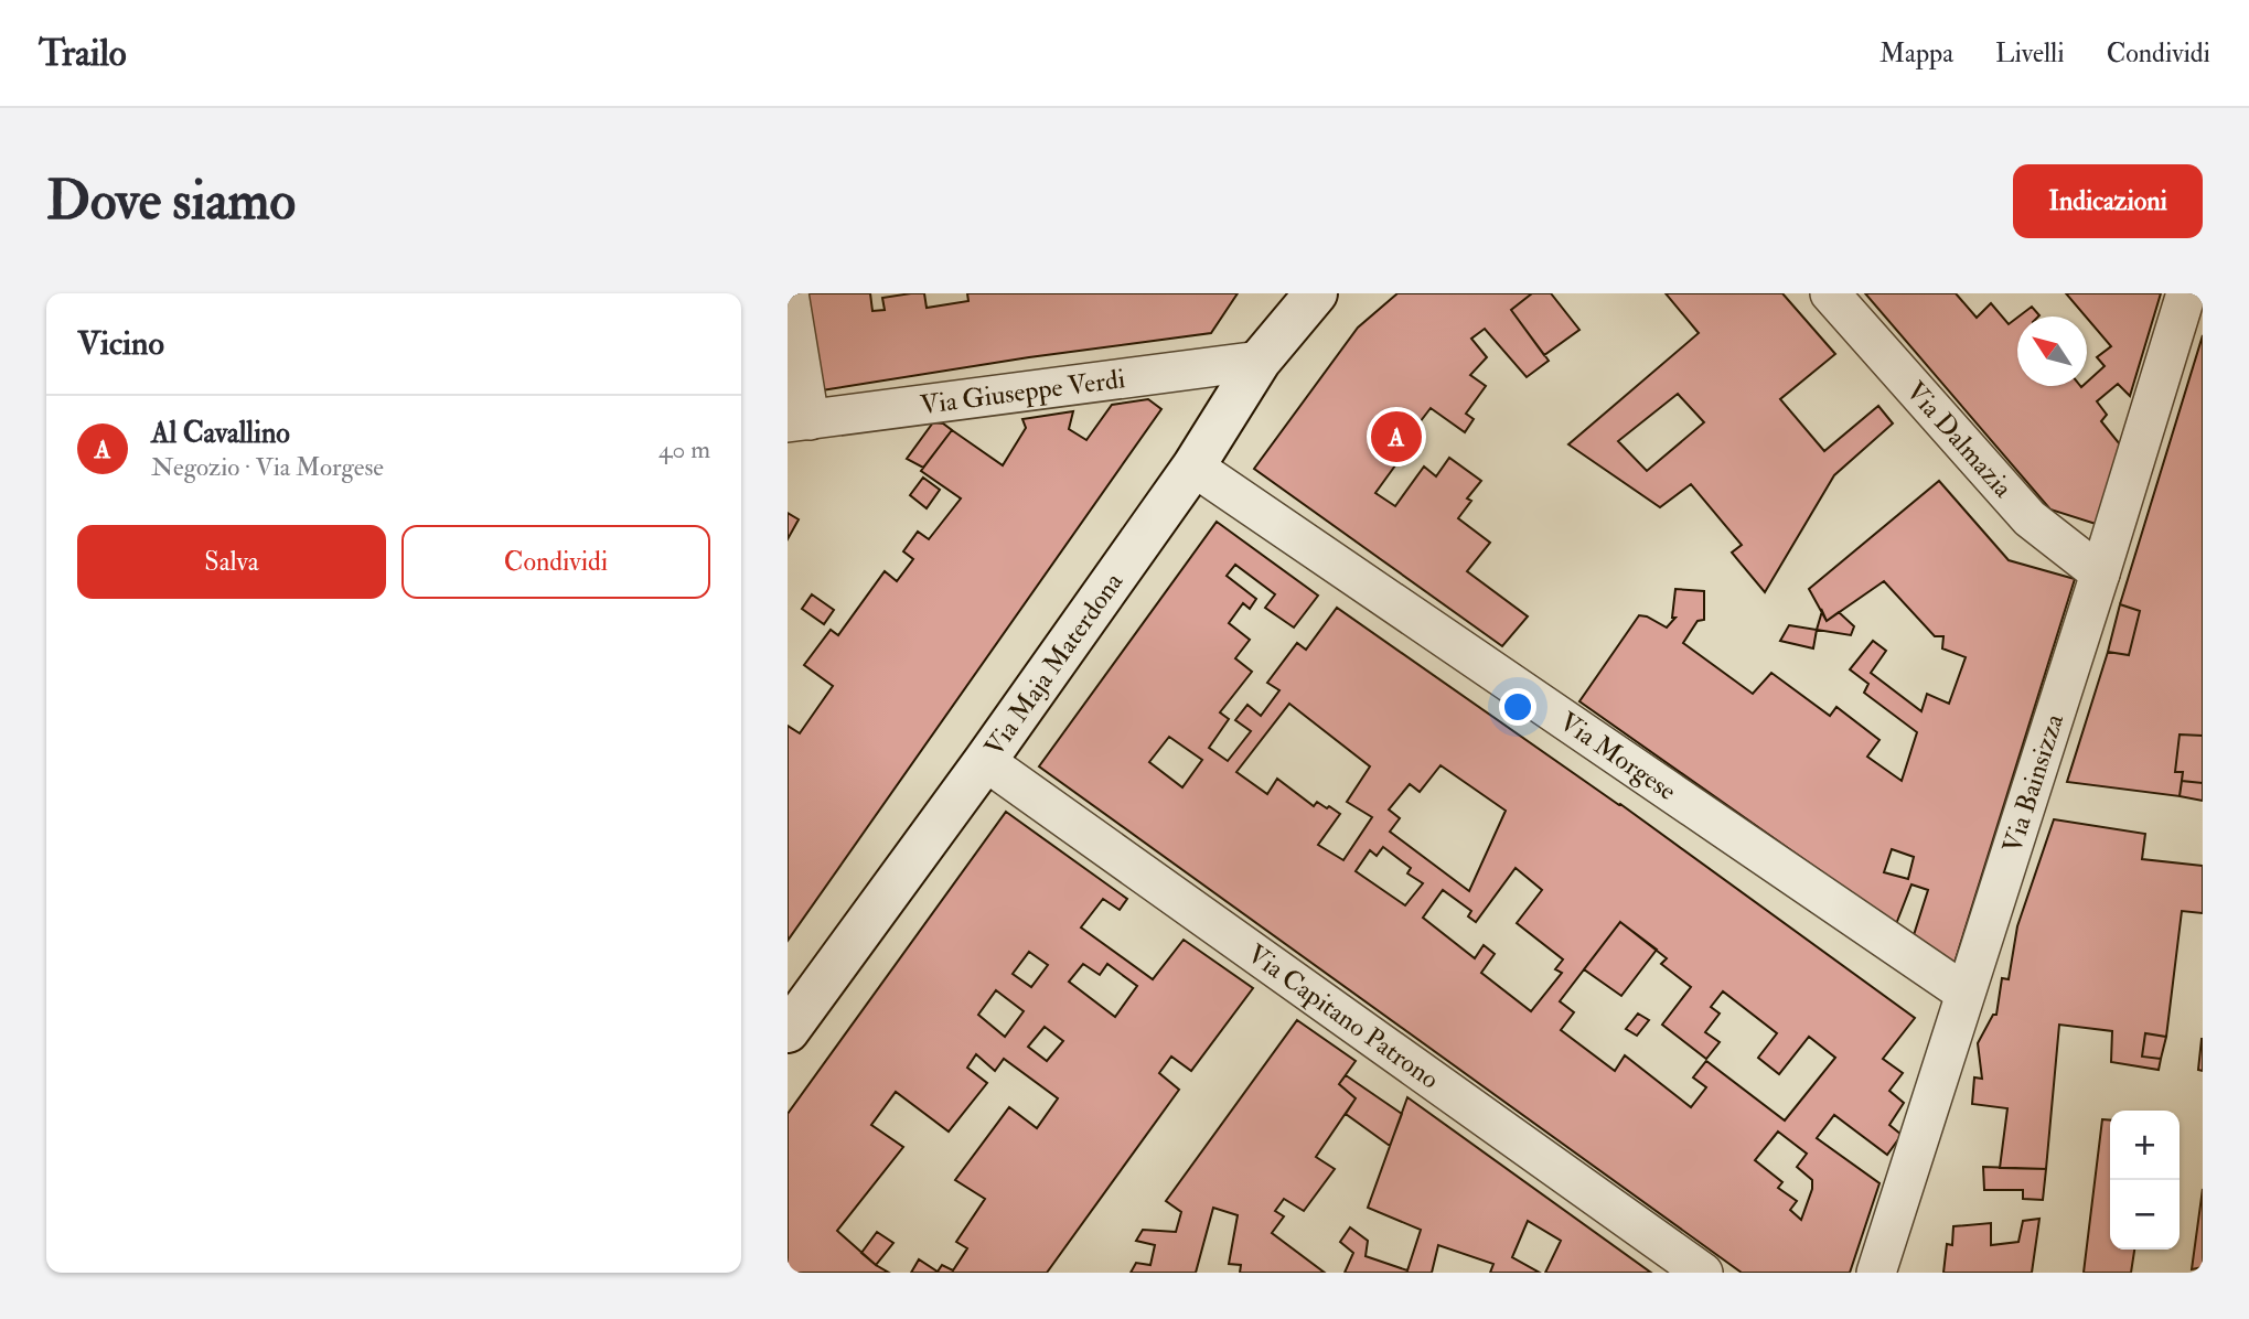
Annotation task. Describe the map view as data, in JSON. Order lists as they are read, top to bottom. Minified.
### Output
{"streets":{"main road":["Via Maja Materdona"],"street":["Via Giuseppe Verdi","Via Dalmazia","Via Morgese","Via Bainsizza","Via Capitano Patrono"]},"crossings":[["Via Giuseppe Verdi","Via Maja Materdona"],["Via Dalmazia","Via Bainsizza"],["Via Maja Materdona","Via Morgese"],["Via Maja Materdona","Via Capitano Patrono"],["Via Morgese","Via Bainsizza"]],"north":"top left","page":{"header":"Trailo","nav":["Mappa","Livelli","Condividi"],"buttons":["Indicazioni",["Salva","Condividi"]],"title":"Dove siamo","heading":"Vicino","list":[{"mark":"A","name":"Al Cavallino","note":"Negozio · Via Morgese","value":"40 m"}],"pins":"A","map_buttons":["+","−"]}}
